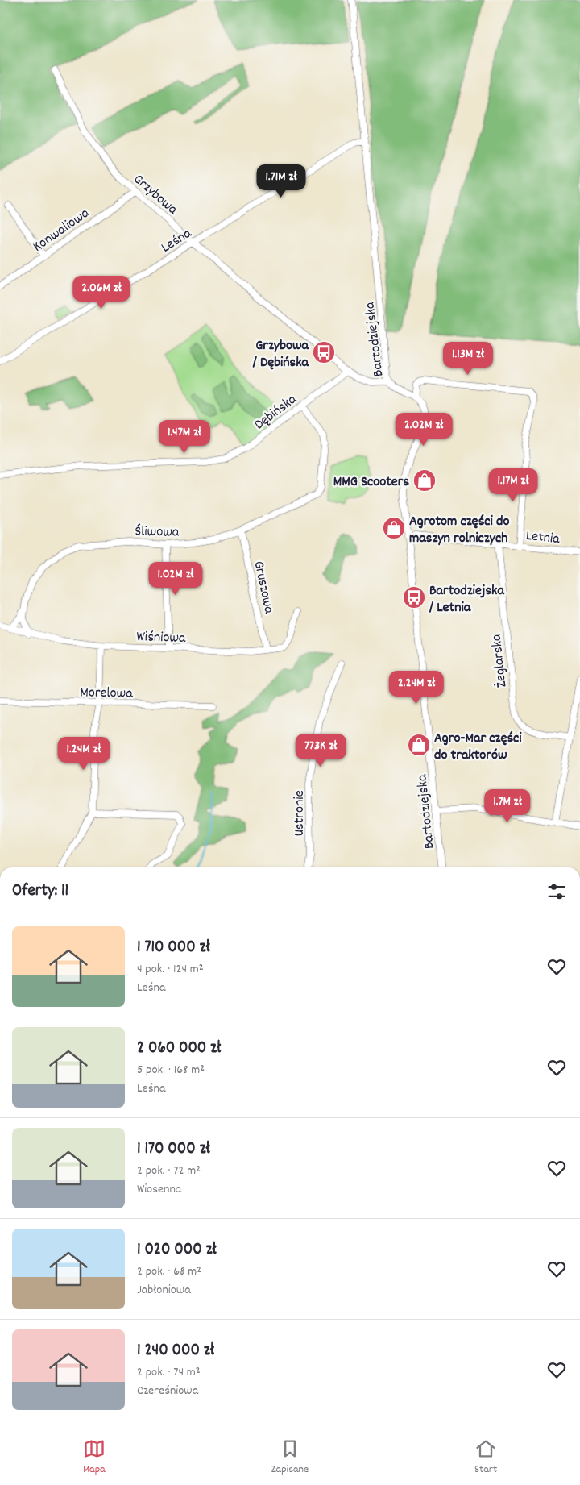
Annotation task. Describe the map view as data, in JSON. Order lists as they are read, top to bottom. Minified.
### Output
{"streets":{"street":["Grzybowa","Konwaliowa","Leśna","Bartodziejska","Dębińska","Śliwowa","Letnia","Gruszowa","Wiśniowa","Żeglarska","Morelowa","Ustronie"]},"crossings":[["Grzybowa","Konwaliowa"],["Grzybowa","Leśna"],["Grzybowa","Dębińska"],["Leśna","Bartodziejska"],["Bartodziejska","Letnia"],["Dębińska","Śliwowa"],["Śliwowa","Gruszowa"],["Śliwowa","Wiśniowa"],["Letnia","Żeglarska"],["Gruszowa","Wiśniowa"]],"places":{"bus stop":["Grzybowa / Dębińska","Bartodziejska / Letnia"],"shop":["MMG Scooters","Agrotom części do maszyn rolniczych","Agro-Mar części do traktorów"]},"page":{"price":["1.71M zł","2.06M zł","1.13M zł","2.02M zł","1.47M zł","1.17M zł","1.02M zł","2.24M zł","773K zł","1.24M zł","1.7M zł"],"heading":"Oferty: 11","list":[{"name":"1 710 000 zł","note":"4 pok. · 124 m² · Leśna"},{"name":"2 060 000 zł","note":"5 pok. · 168 m² · Leśna"},{"name":"1 170 000 zł","note":"2 pok. · 72 m² · Wiosenna"},{"name":"1 020 000 zł","note":"2 pok. · 68 m² · Jabłoniowa"},{"name":"1 240 000 zł","note":"2 pok. · 74 m² · Czereśniowa"}],"tabs":["Mapa","Zapisane","Start"]}}
